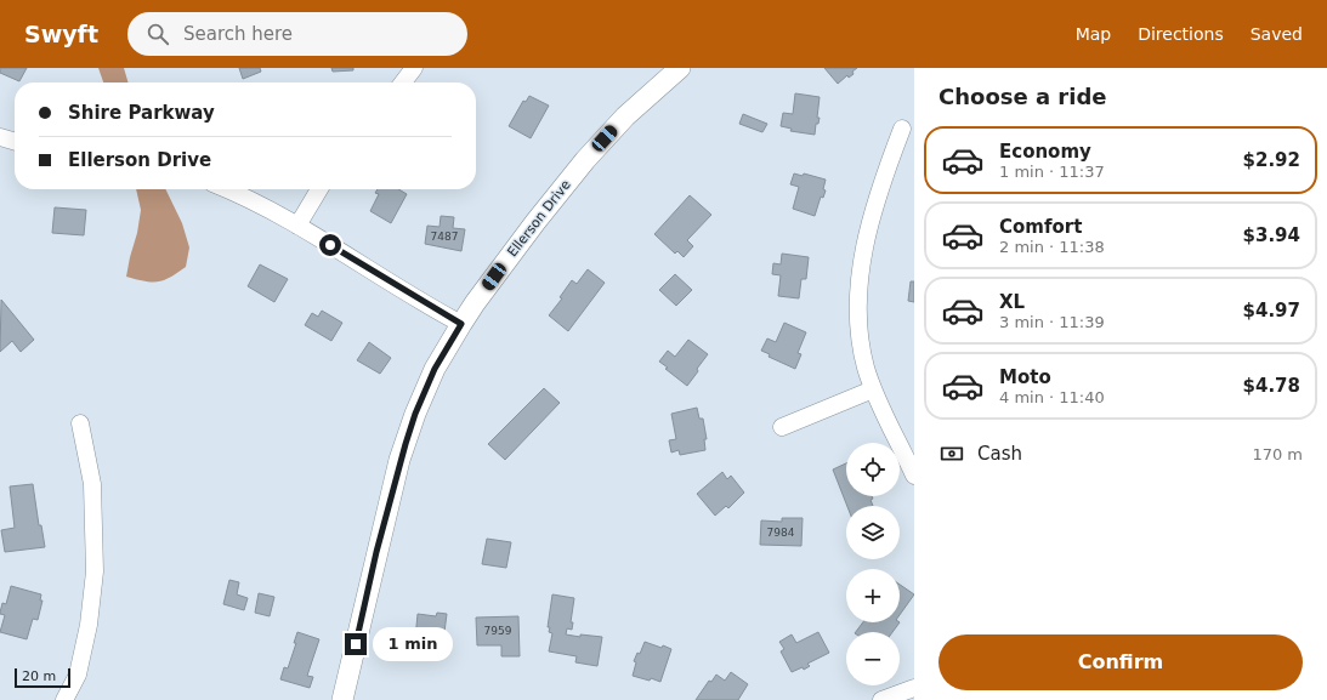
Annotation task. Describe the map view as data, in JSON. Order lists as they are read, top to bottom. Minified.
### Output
{"streets":{"street":["Ellerson Drive"]},"house_numbers":["7487","7984","7959"],"scale_bar":"20 m","page":{"header":"Swyft","search":"Search here","nav":["Map","Directions","Saved"],"heading":"Choose a ride","banner":["Shire Parkway","Ellerson Drive"],"list":[{"name":"Economy","note":"1 min · 11:37","value":"$2.92"},{"name":"Comfort","note":"2 min · 11:38","value":"$3.94"},{"name":"XL","note":"3 min · 11:39","value":"$4.97"},{"name":"Moto","note":"4 min · 11:40","value":"$4.78"}],"pay":["Cash","170 m"],"map_buttons":["+","−"],"buttons":"Confirm","bubble":"1 min","scale":"20 m"}}
